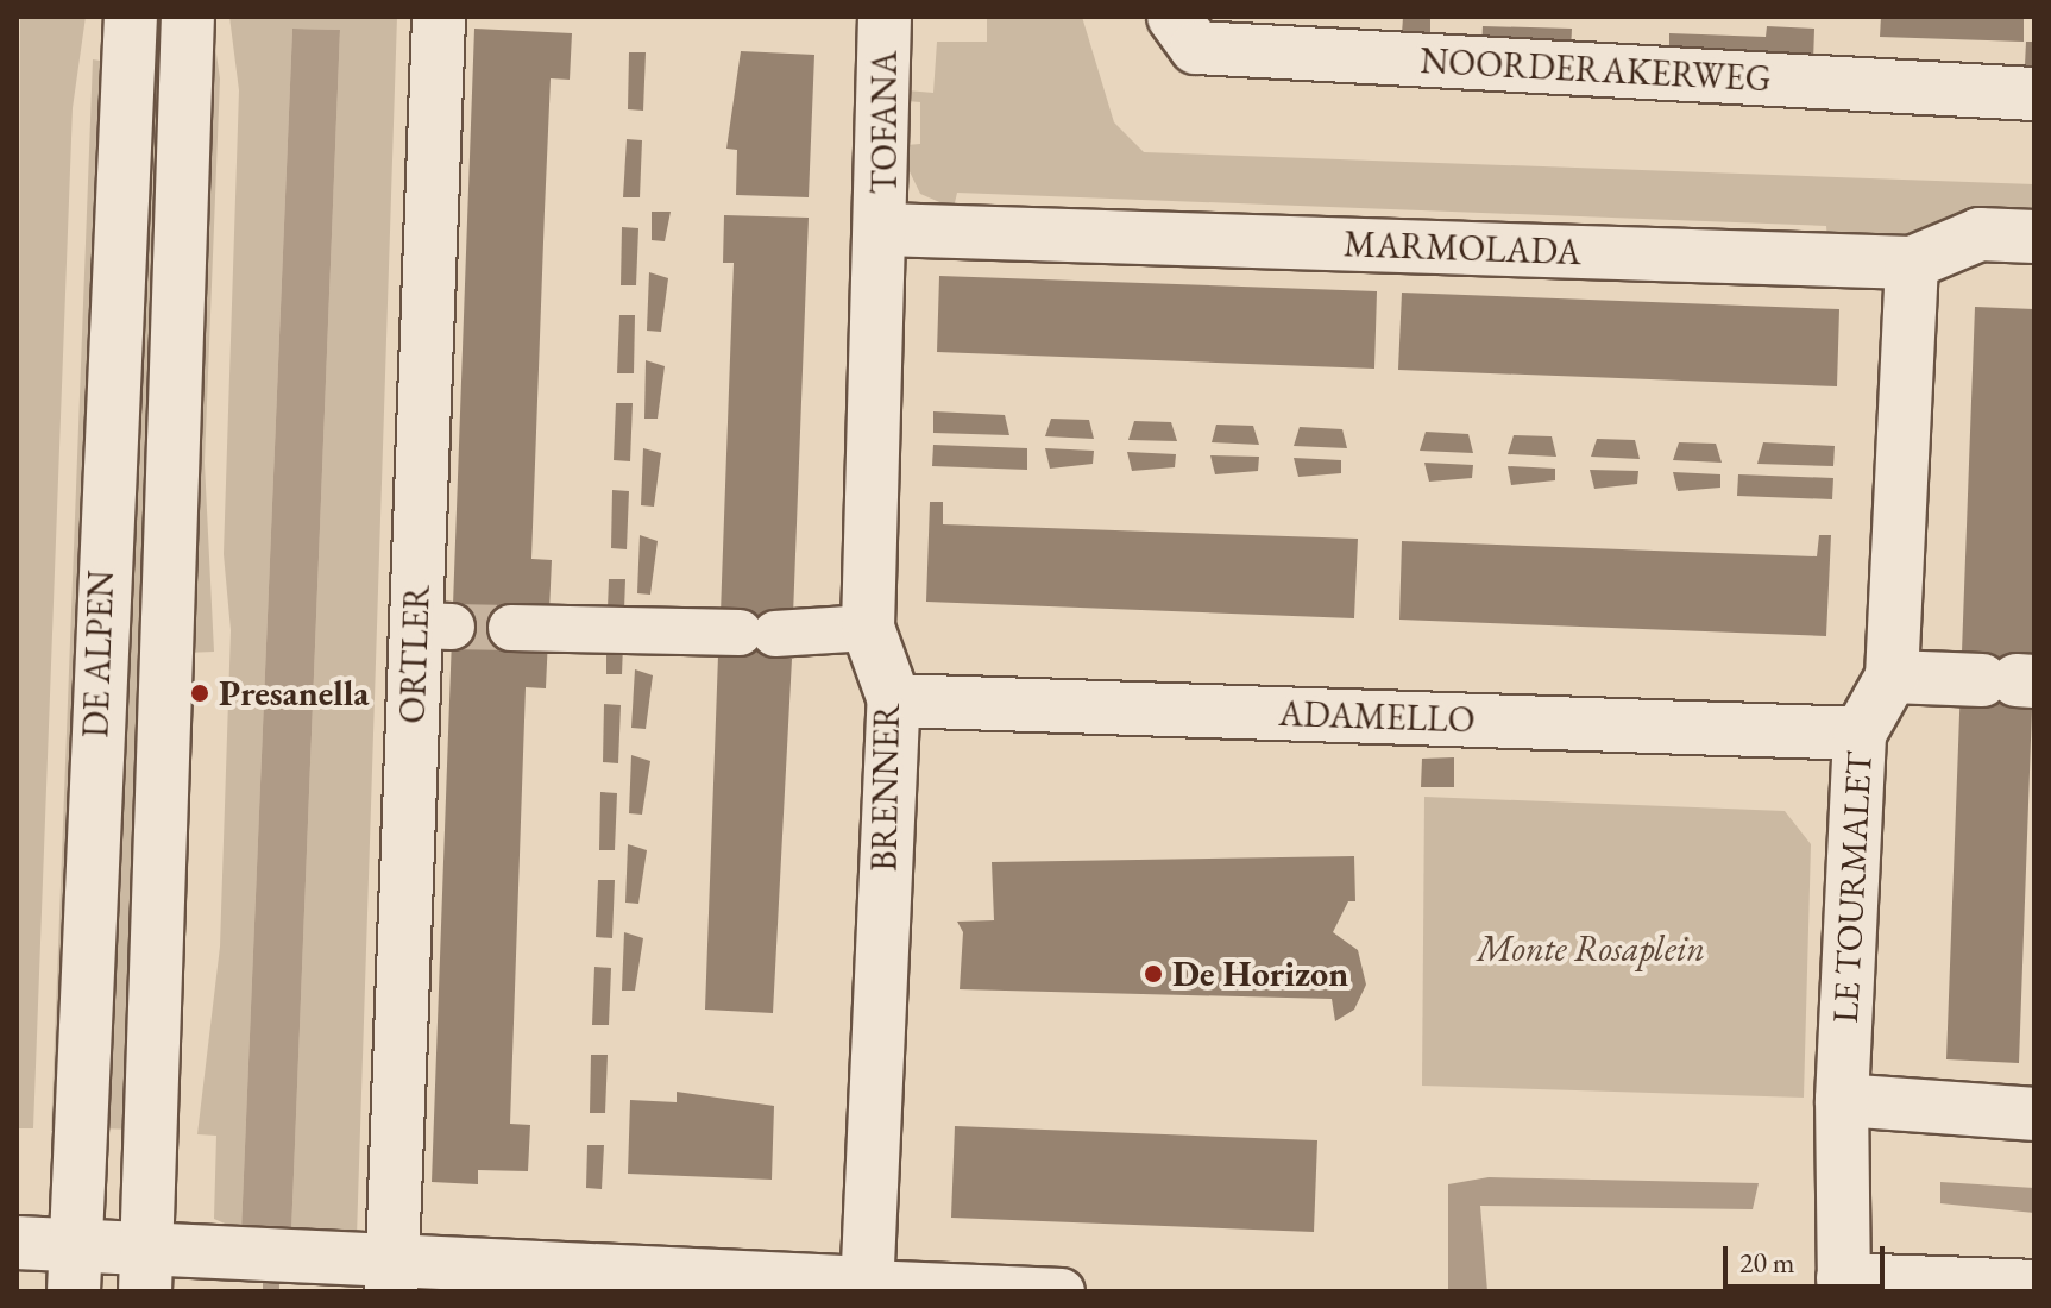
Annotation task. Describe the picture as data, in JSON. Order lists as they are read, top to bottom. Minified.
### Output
{"streets":{"street":["NOORDERAKERWEG","TOFANA","MARMOLADA","DE ALPEN","ORTLER","ADAMELLO","BRENNER","LE TOURMALET"]},"crossings":[["TOFANA","MARMOLADA"],["TOFANA","BRENNER"],["MARMOLADA","BRENNER"],["MARMOLADA","LE TOURMALET"],["ADAMELLO","BRENNER"],["ADAMELLO","LE TOURMALET"]],"parks":["Monte Rosaplein"],"places":["Presanella","De Horizon"],"scale_bar":"20 m"}
